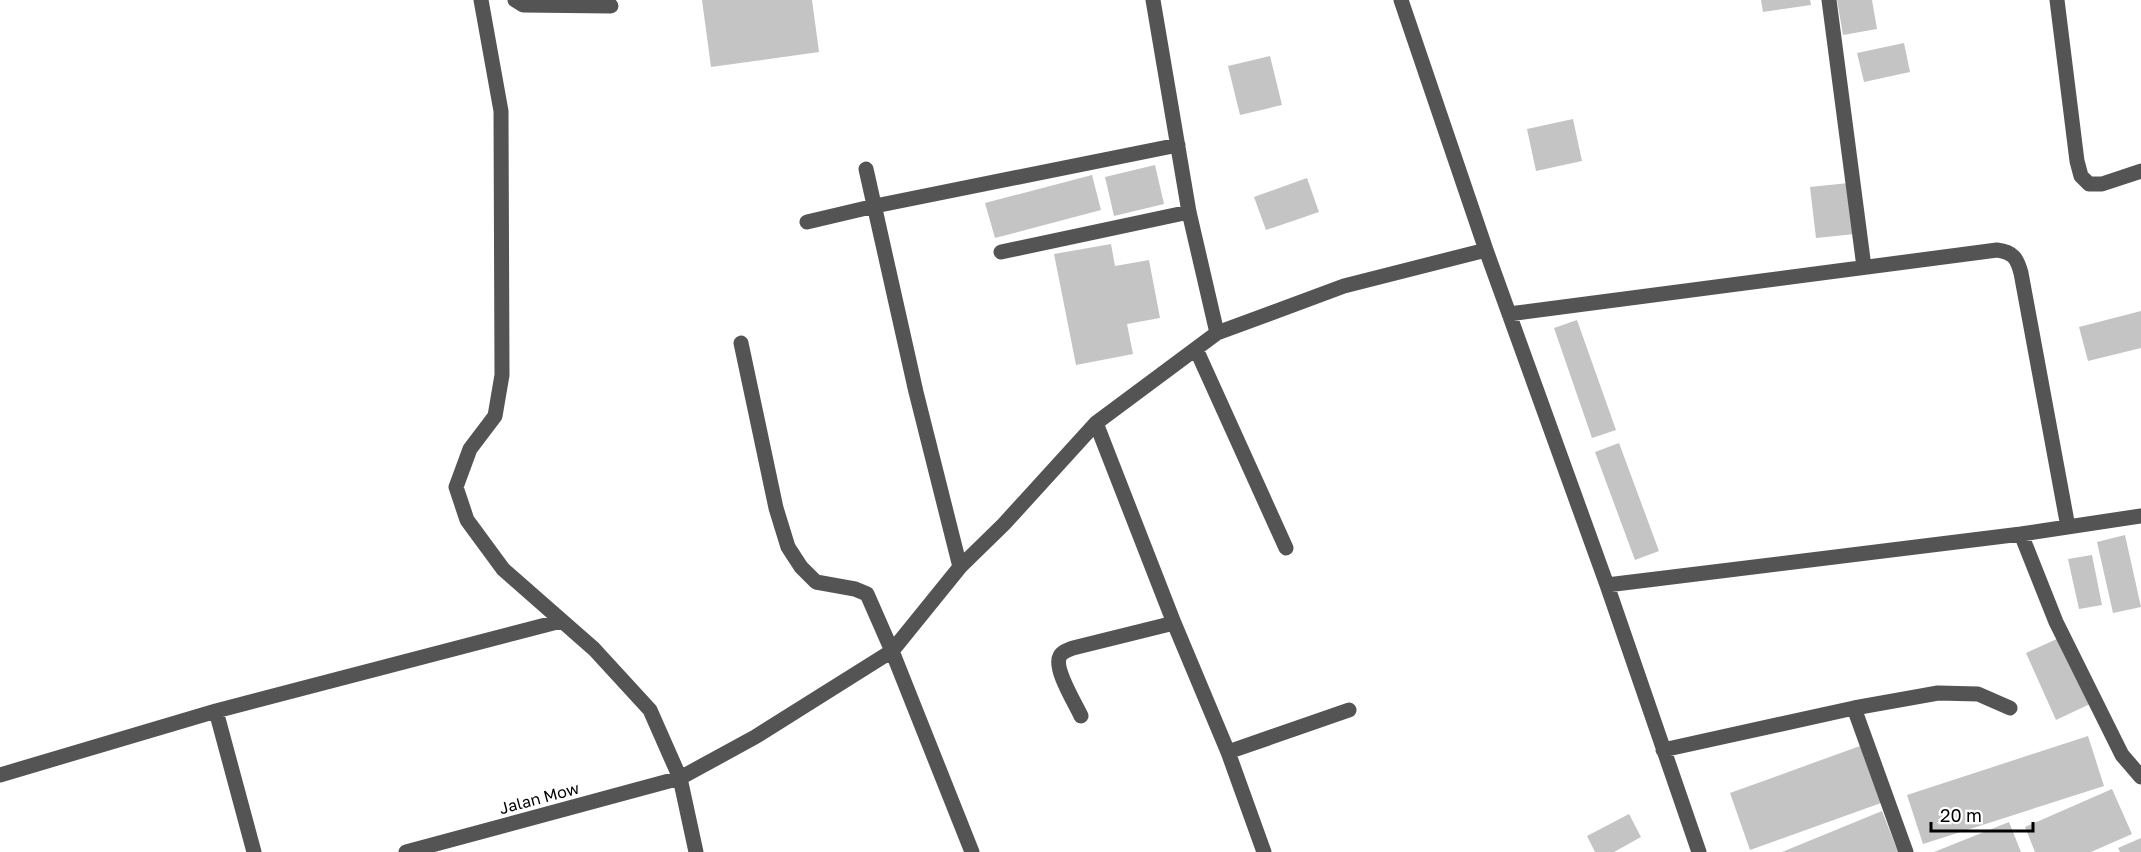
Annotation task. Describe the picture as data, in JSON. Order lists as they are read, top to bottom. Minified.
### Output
{"streets":{"street":["Jalan Mow"]},"scale_bar":"20 m"}
